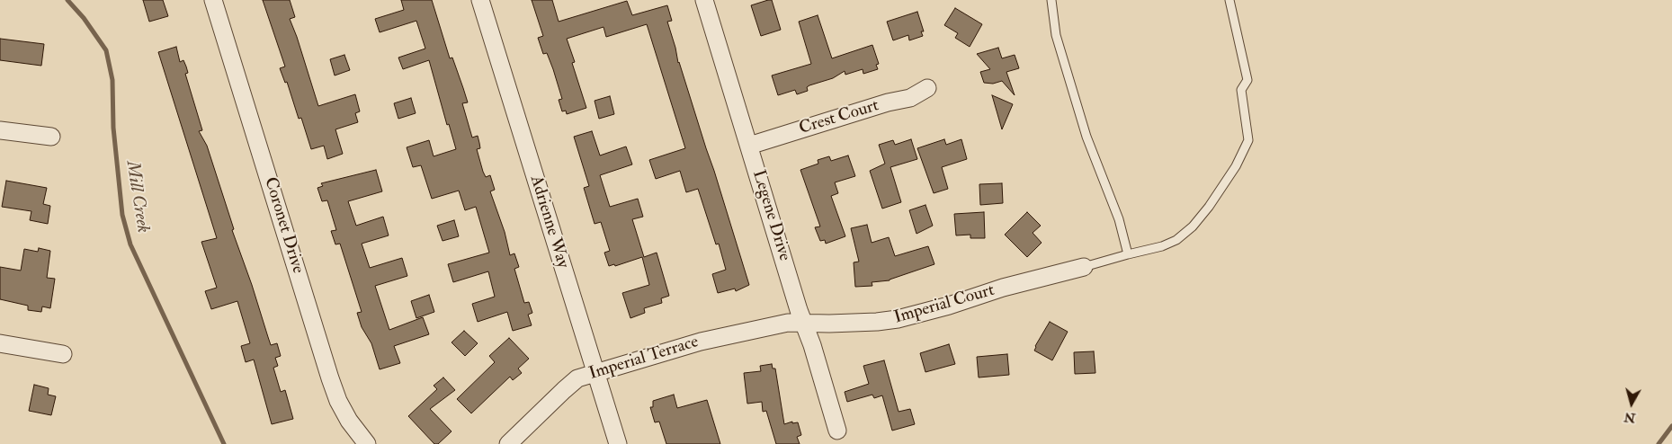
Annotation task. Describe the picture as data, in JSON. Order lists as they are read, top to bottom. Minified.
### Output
{"streets":{"street":["Crest Court","Legene Drive","Adrienne Way","Coronet Drive","Imperial Court","Imperial Terrace"]},"crossings":[["Crest Court","Legene Drive"],["Legene Drive","Imperial Court"],["Legene Drive","Imperial Terrace"],["Adrienne Way","Imperial Terrace"],["Imperial Court","Imperial Terrace"]],"water":["Mill Creek"],"north":"bottom"}
